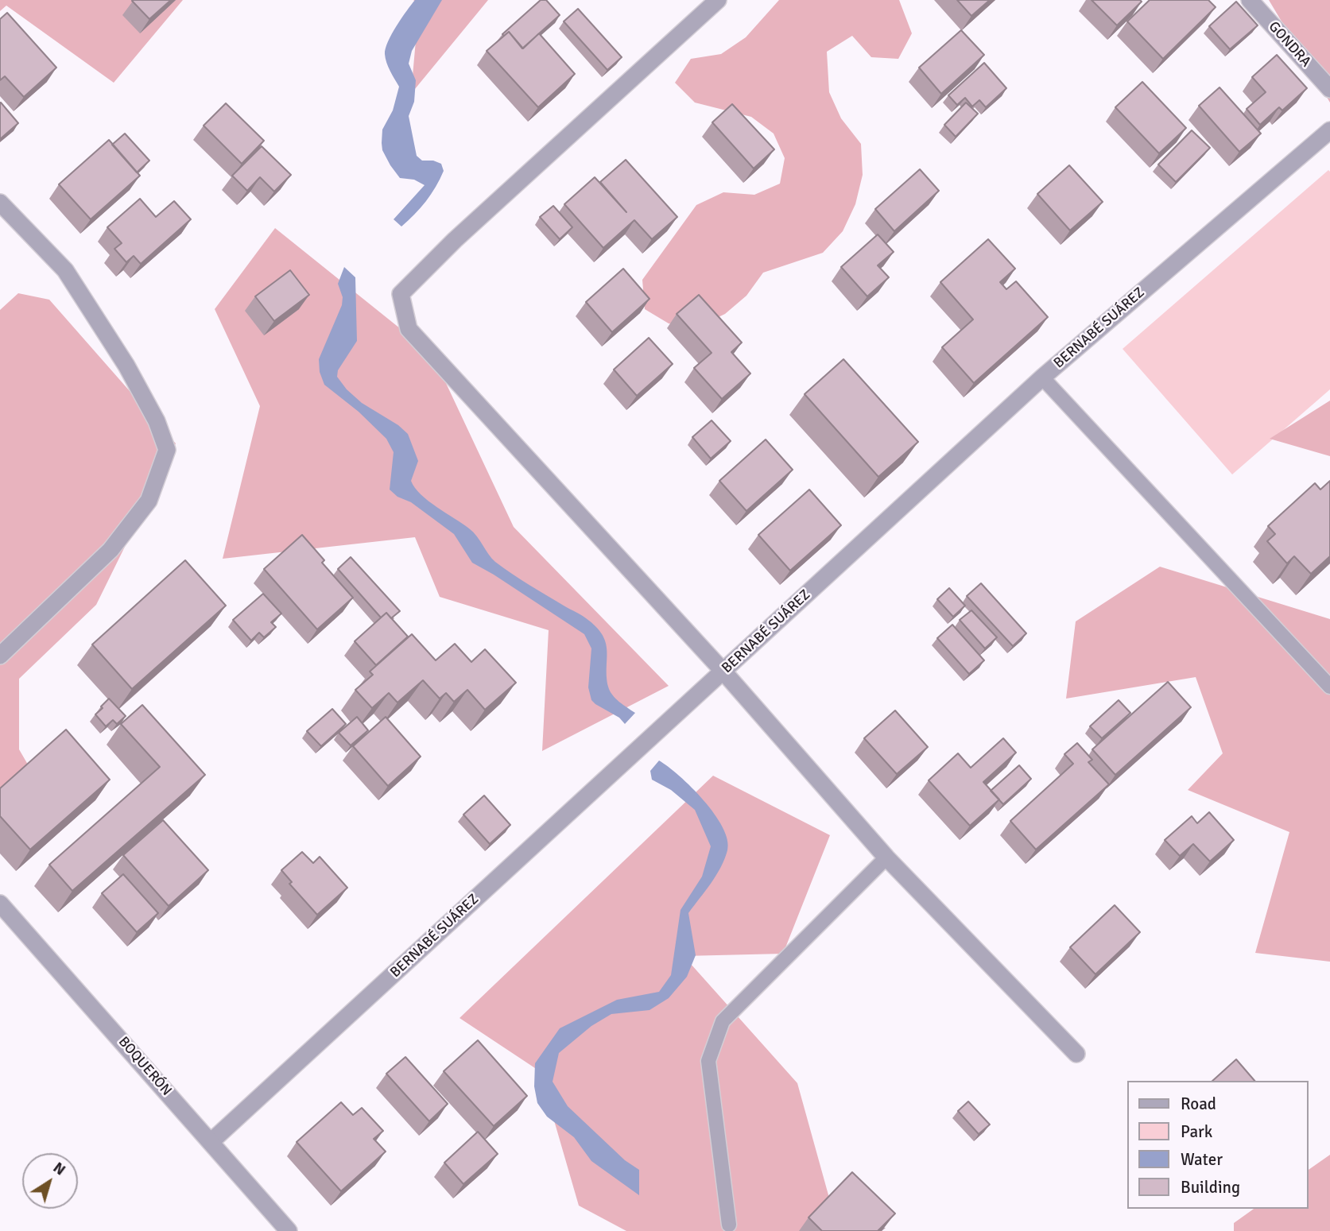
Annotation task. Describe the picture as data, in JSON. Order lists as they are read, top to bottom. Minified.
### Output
{"streets":{"street":["GONDRA","BERNABÉ SUÁREZ","BOQUERÓN"]},"crossings":[["BERNABÉ SUÁREZ","BOQUERÓN"]],"legend":["Road","Park","Water","Building"],"north":"top right"}
